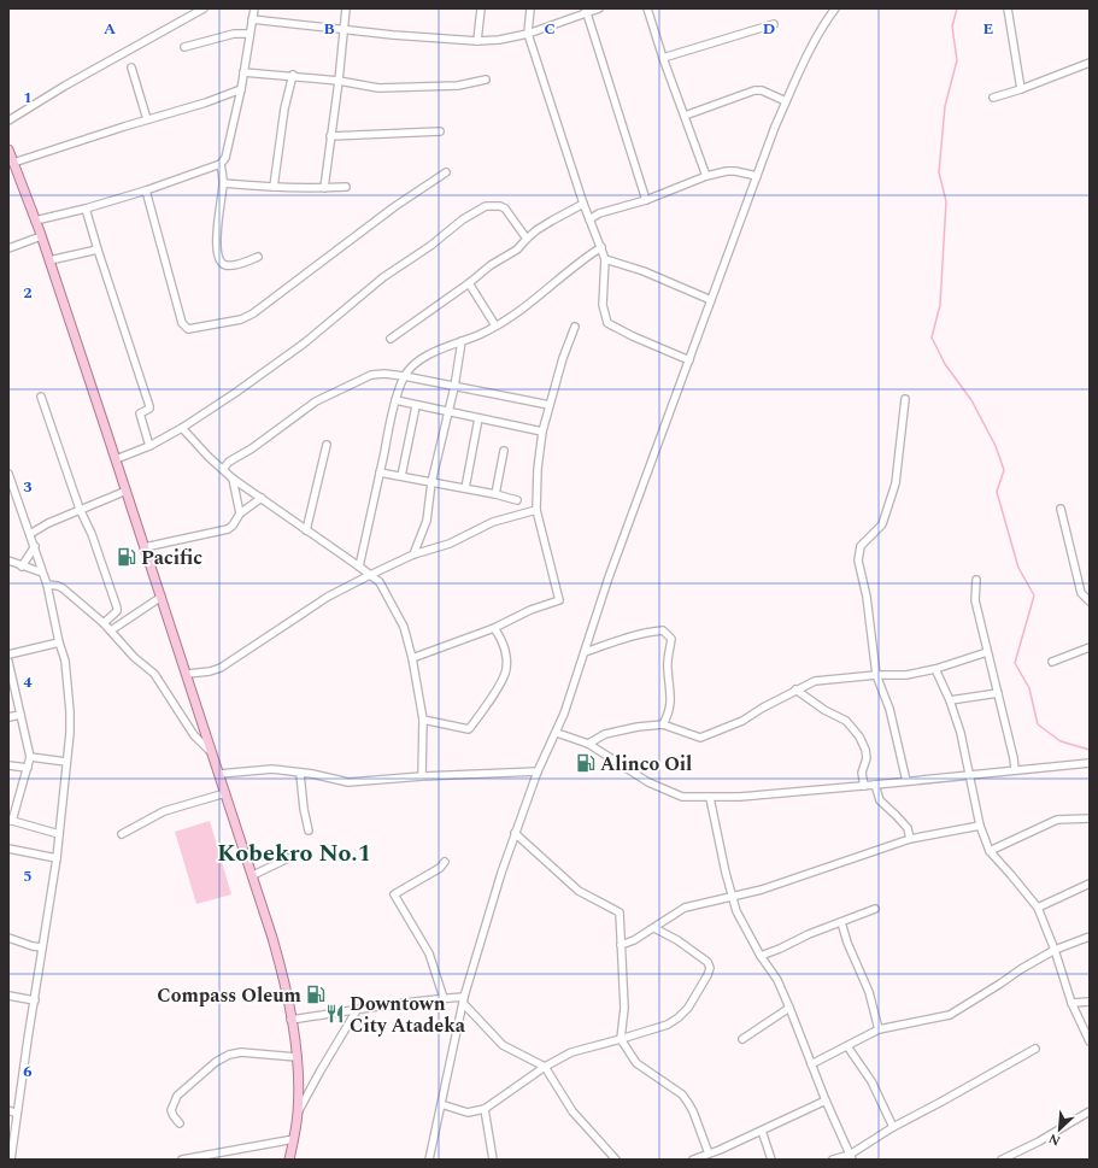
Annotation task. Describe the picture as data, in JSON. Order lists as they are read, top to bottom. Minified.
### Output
{"districts":["Kobekro No.1"],"places":{"fuel station":["Pacific","Alinco Oil","Compass Oleum"],"restaurant":["Downtown City Atadeka"]},"north":"bottom left","grid":{"columns":["A","B","C","D","E"],"rows":["1","2","3","4","5","6"]}}
